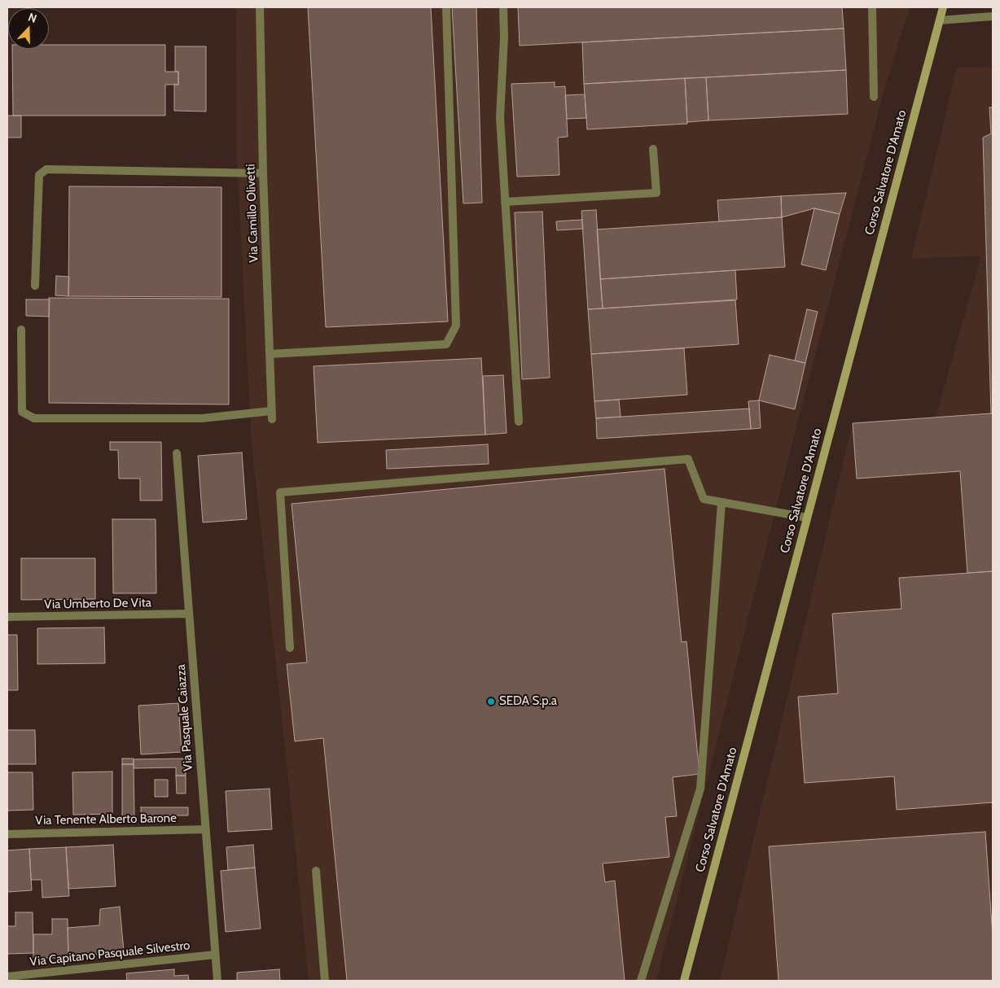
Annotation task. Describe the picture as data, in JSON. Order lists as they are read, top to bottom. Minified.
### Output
{"streets":{"street":["Corso Salvatore D'Amato","Via Camillo Olivetti","Via Umberto De Vita","Via Pasquale Caiazza","Via Tenente Alberto Barone","Via Capitano Pasquale Silvestro"]},"crossings":[["Via Umberto De Vita","Via Pasquale Caiazza"],["Via Pasquale Caiazza","Via Tenente Alberto Barone"],["Via Pasquale Caiazza","Via Capitano Pasquale Silvestro"]],"places":["SEDA S.p.a"],"north":"top"}
